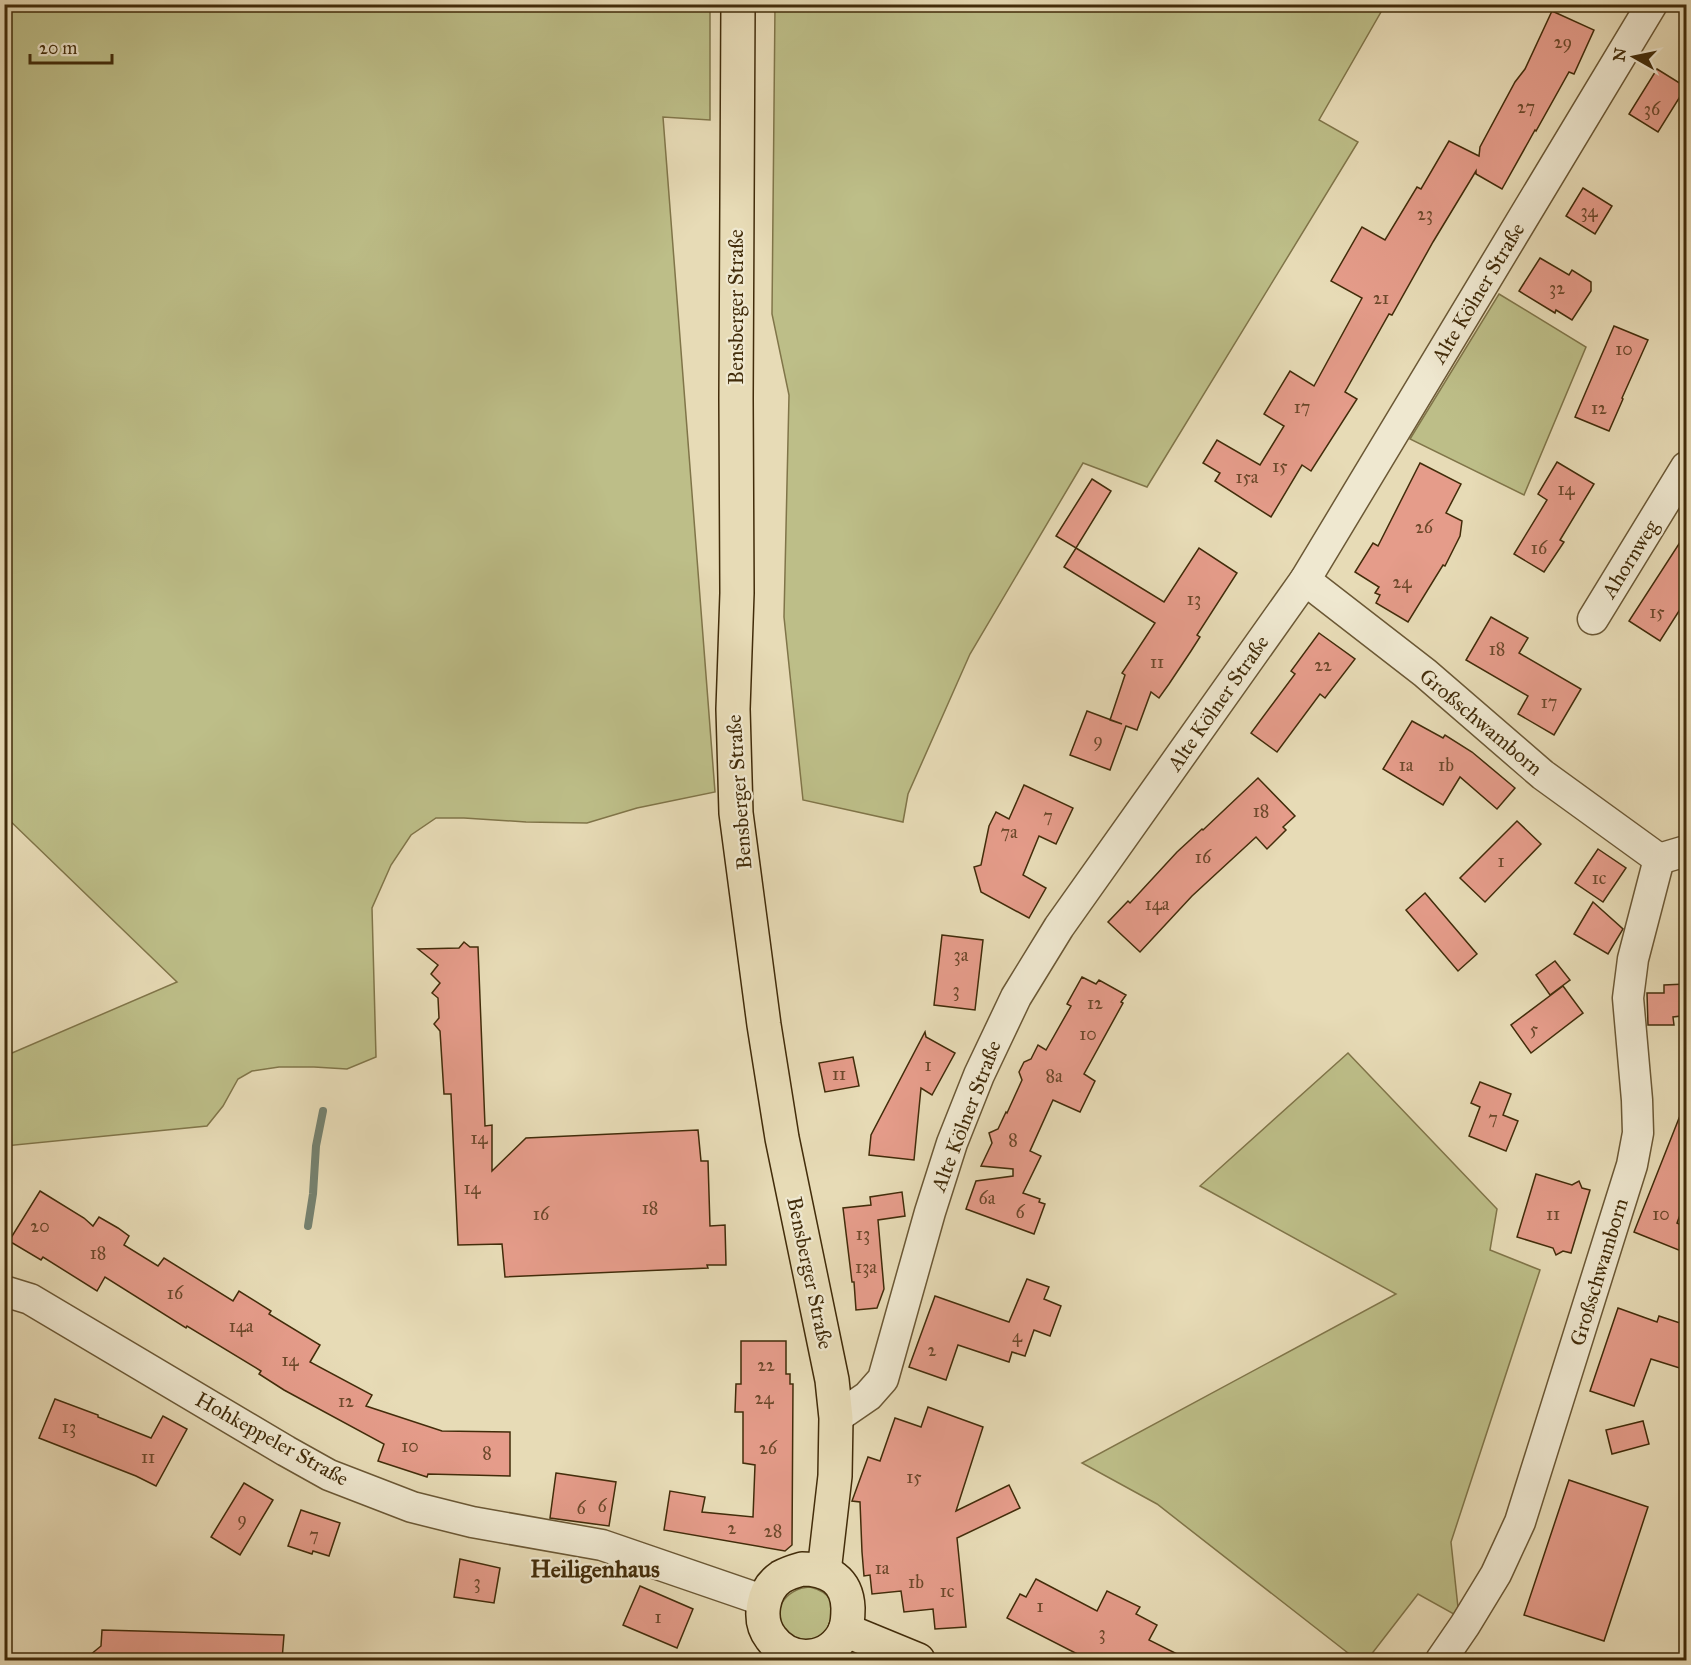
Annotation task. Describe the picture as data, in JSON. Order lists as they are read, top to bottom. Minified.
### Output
{"streets":{"main road":["Bensberger Straße"],"street":["Alte Kölner Straße","Ahornweg","Großschwamborn","Hohkeppeler Straße"]},"crossings":[["Alte Kölner Straße","Bensberger Straße"],["Alte Kölner Straße","Großschwamborn"],["Bensberger Straße","Hohkeppeler Straße"]],"districts":["Heiligenhaus"],"house_numbers":["29","27","36","34","23","32","21","10","17","12","15","15a","14","26","16","24","13","15","18","11","22","17","9","1a","1b","18","7","7a","16","1","1c","14a","3a","3","12","5","10","1","11","8a","7","14","8","14","6a","18","6","16","11","10","20","13","18","13a","16","14a","4","2","14","22","24","12","13","10","26","8","11","15","6","6","9","2","28","7","1a","3","1b","1c","1","1","3"],"scale_bar":"20 m","north":"left"}
